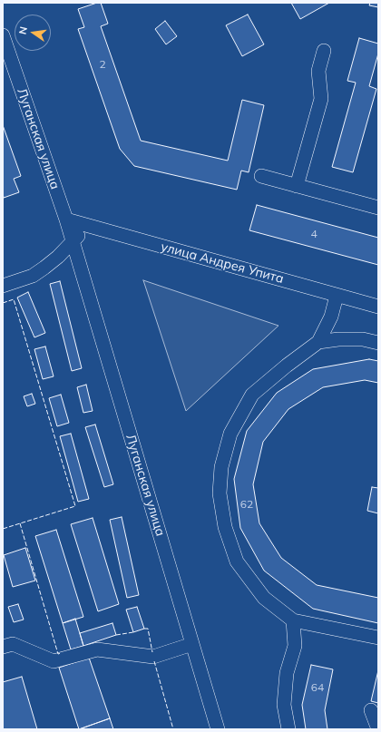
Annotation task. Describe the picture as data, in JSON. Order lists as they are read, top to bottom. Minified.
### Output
{"streets":{"street":["Луганская улица","улица Андрея Упита"]},"crossings":[["Луганская улица","улица Андрея Упита"]],"house_numbers":["2","4","62","64"],"north":"left"}
